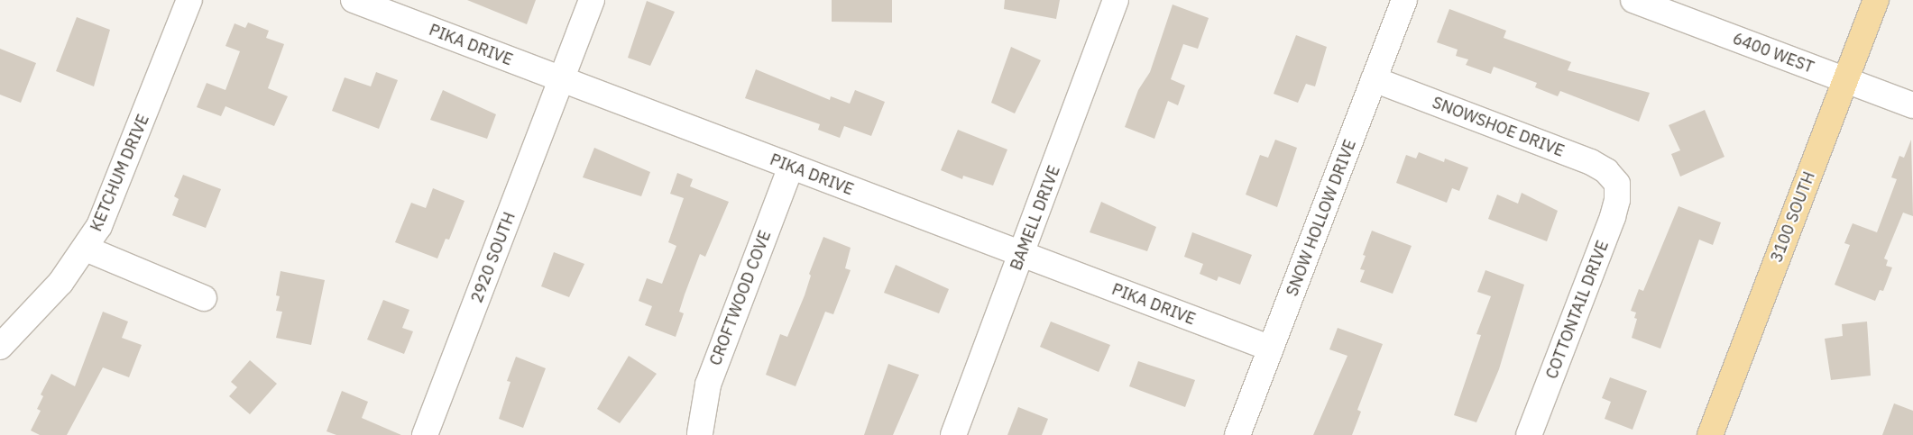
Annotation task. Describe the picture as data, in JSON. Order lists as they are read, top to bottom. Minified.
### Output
{"streets":{"main road":["3100 SOUTH"],"street":["PIKA DRIVE","6400 WEST","SNOWSHOE DRIVE","KETCHUM DRIVE","BAMELL DRIVE","SNOW HOLLOW DRIVE","2920 SOUTH","CROFTWOOD COVE","COTTONTAIL DRIVE"]},"crossings":[["PIKA DRIVE","BAMELL DRIVE"],["PIKA DRIVE","SNOW HOLLOW DRIVE"],["PIKA DRIVE","2920 SOUTH"],["PIKA DRIVE","CROFTWOOD COVE"],["6400 WEST","3100 SOUTH"],["SNOWSHOE DRIVE","SNOW HOLLOW DRIVE"],["SNOWSHOE DRIVE","COTTONTAIL DRIVE"]]}
